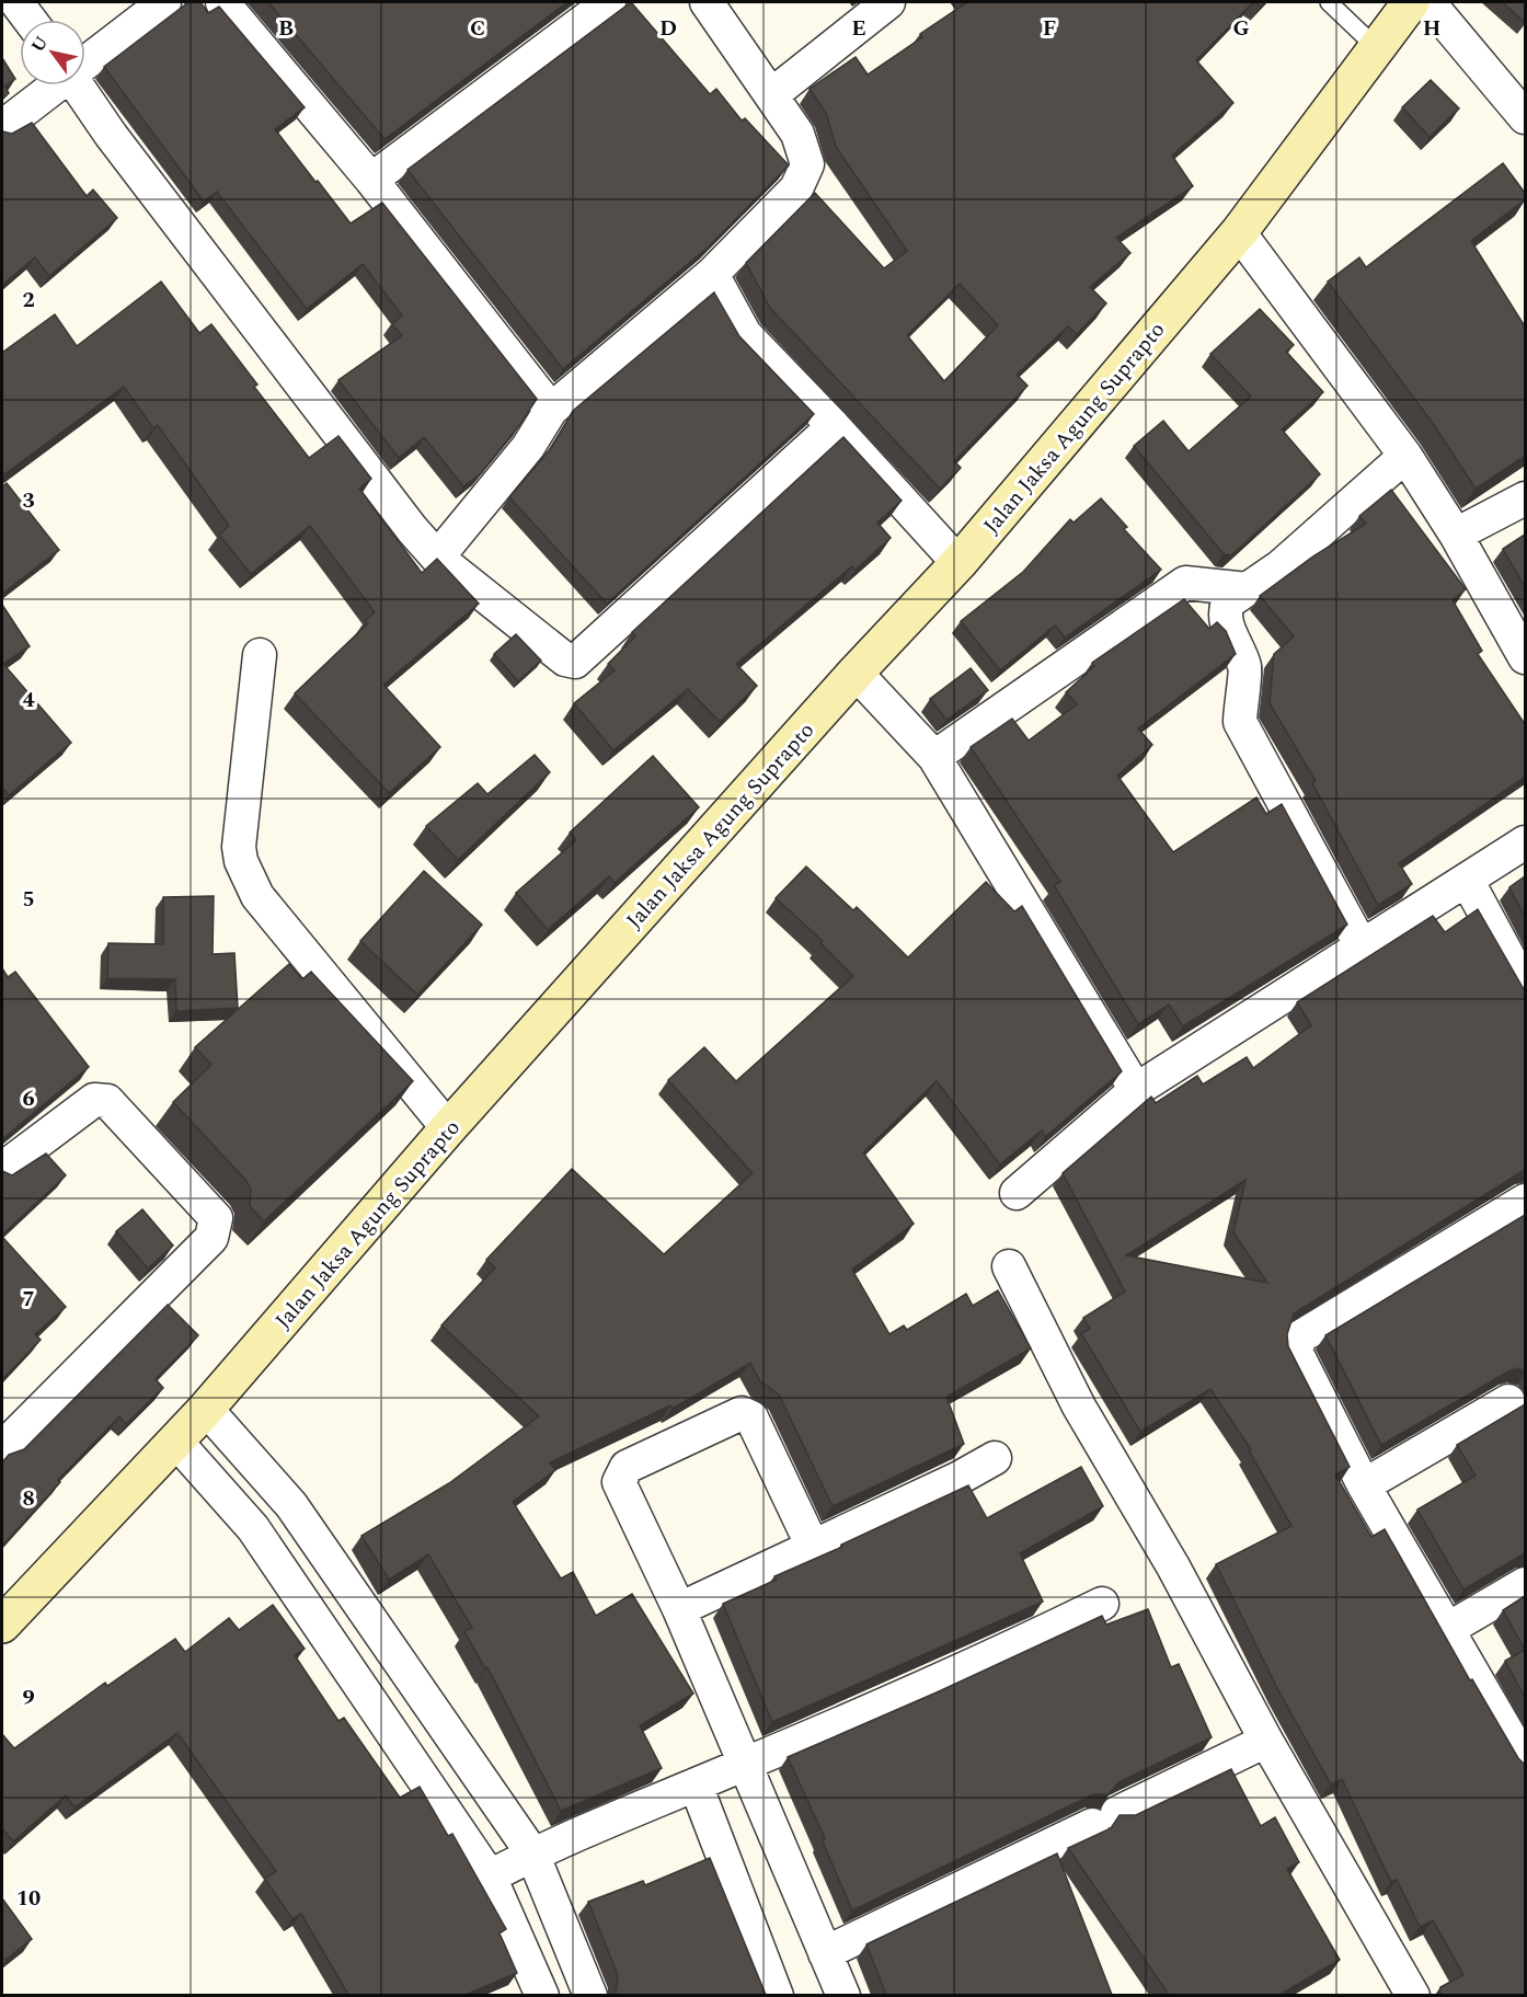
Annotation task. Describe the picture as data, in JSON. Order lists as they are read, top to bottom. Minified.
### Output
{"streets":{"main road":["Jalan Jaksa Agung Suprapto"]},"north":"top left","grid":{"columns":["B","C","D","E","F","G","H"],"rows":["2","3","4","5","6","7","8","9","10"]}}
